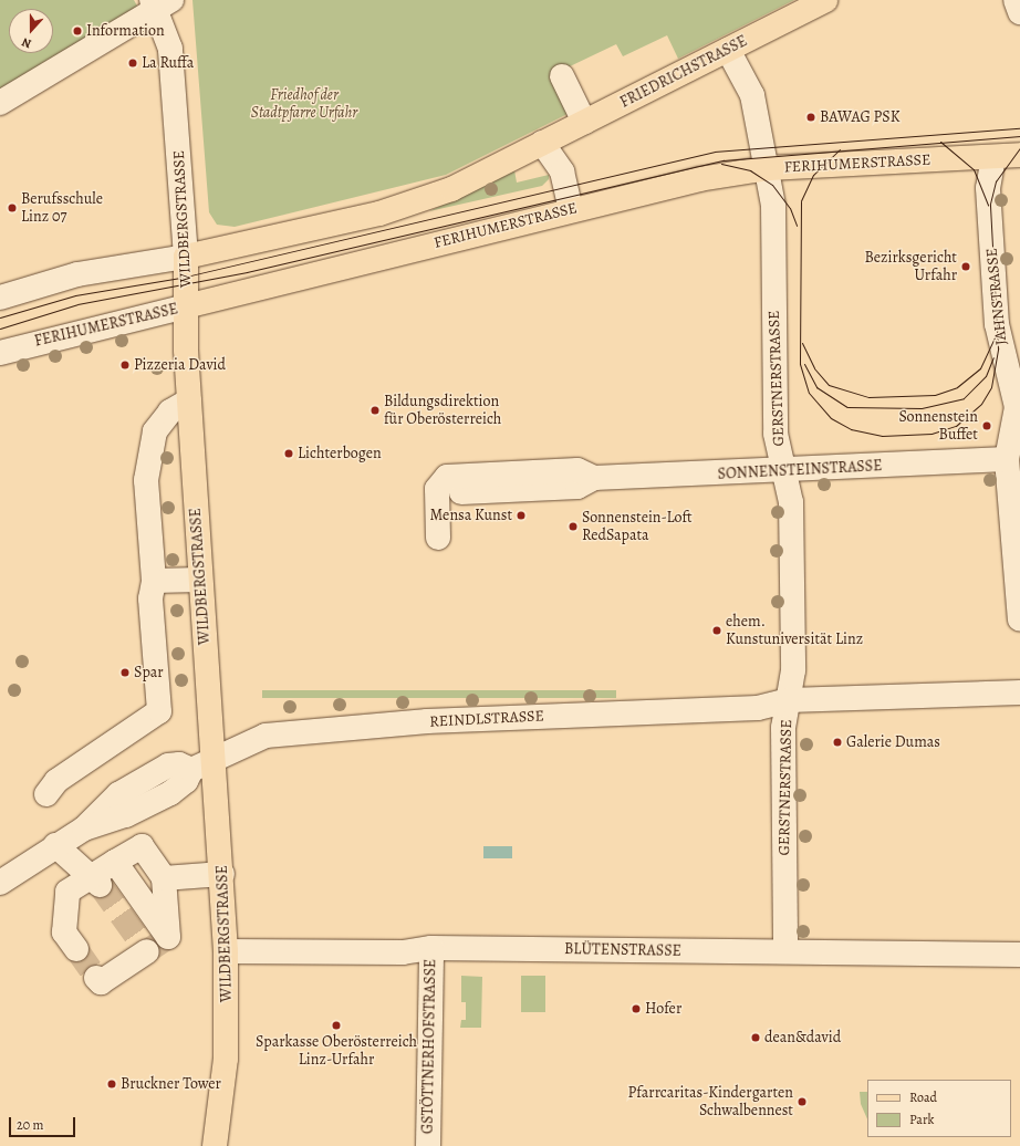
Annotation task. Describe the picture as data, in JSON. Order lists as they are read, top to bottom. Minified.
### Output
{"streets":{"main road":["FRIEDRICHSTRASSE","FERIHUMERSTRASSE","WILDBERGSTRASSE"],"street":["JAHNSTRASSE","GERSTNERSTRASSE","SONNENSTEINSTRASSE","REINDLSTRASSE","BLÜTENSTRASSE","GSTÖTTNERHOFSTRASSE"]},"crossings":[["FRIEDRICHSTRASSE","WILDBERGSTRASSE"],["FRIEDRICHSTRASSE","GERSTNERSTRASSE"],["FERIHUMERSTRASSE","WILDBERGSTRASSE"],["FERIHUMERSTRASSE","JAHNSTRASSE"],["FERIHUMERSTRASSE","GERSTNERSTRASSE"],["WILDBERGSTRASSE","REINDLSTRASSE"],["WILDBERGSTRASSE","BLÜTENSTRASSE"],["JAHNSTRASSE","SONNENSTEINSTRASSE"],["GERSTNERSTRASSE","SONNENSTEINSTRASSE"],["GERSTNERSTRASSE","REINDLSTRASSE"],["GERSTNERSTRASSE","BLÜTENSTRASSE"],["BLÜTENSTRASSE","GSTÖTTNERHOFSTRASSE"]],"parks":["Friedhof der Stadtpfarre Urfahr"],"places":["Information","La Ruffa","BAWAG PSK","Berufsschule Linz 07","Bezirksgericht Urfahr","Pizzeria David","Bildungsdirektion für Oberösterreich","Sonnenstein Buffet","Lichterbogen","Mensa Kunst","Sonnenstein-Loft RedSapata","ehem. Kunstuniversität Linz","Spar","Galerie Dumas","Hofer","Sparkasse Oberösterreich Linz-Urfahr","dean&david","Bruckner Tower","Pfarrcaritas-Kindergarten Schwalbennest"],"legend":["Road","Park"],"scale_bar":"20 m","north":"bottom"}
